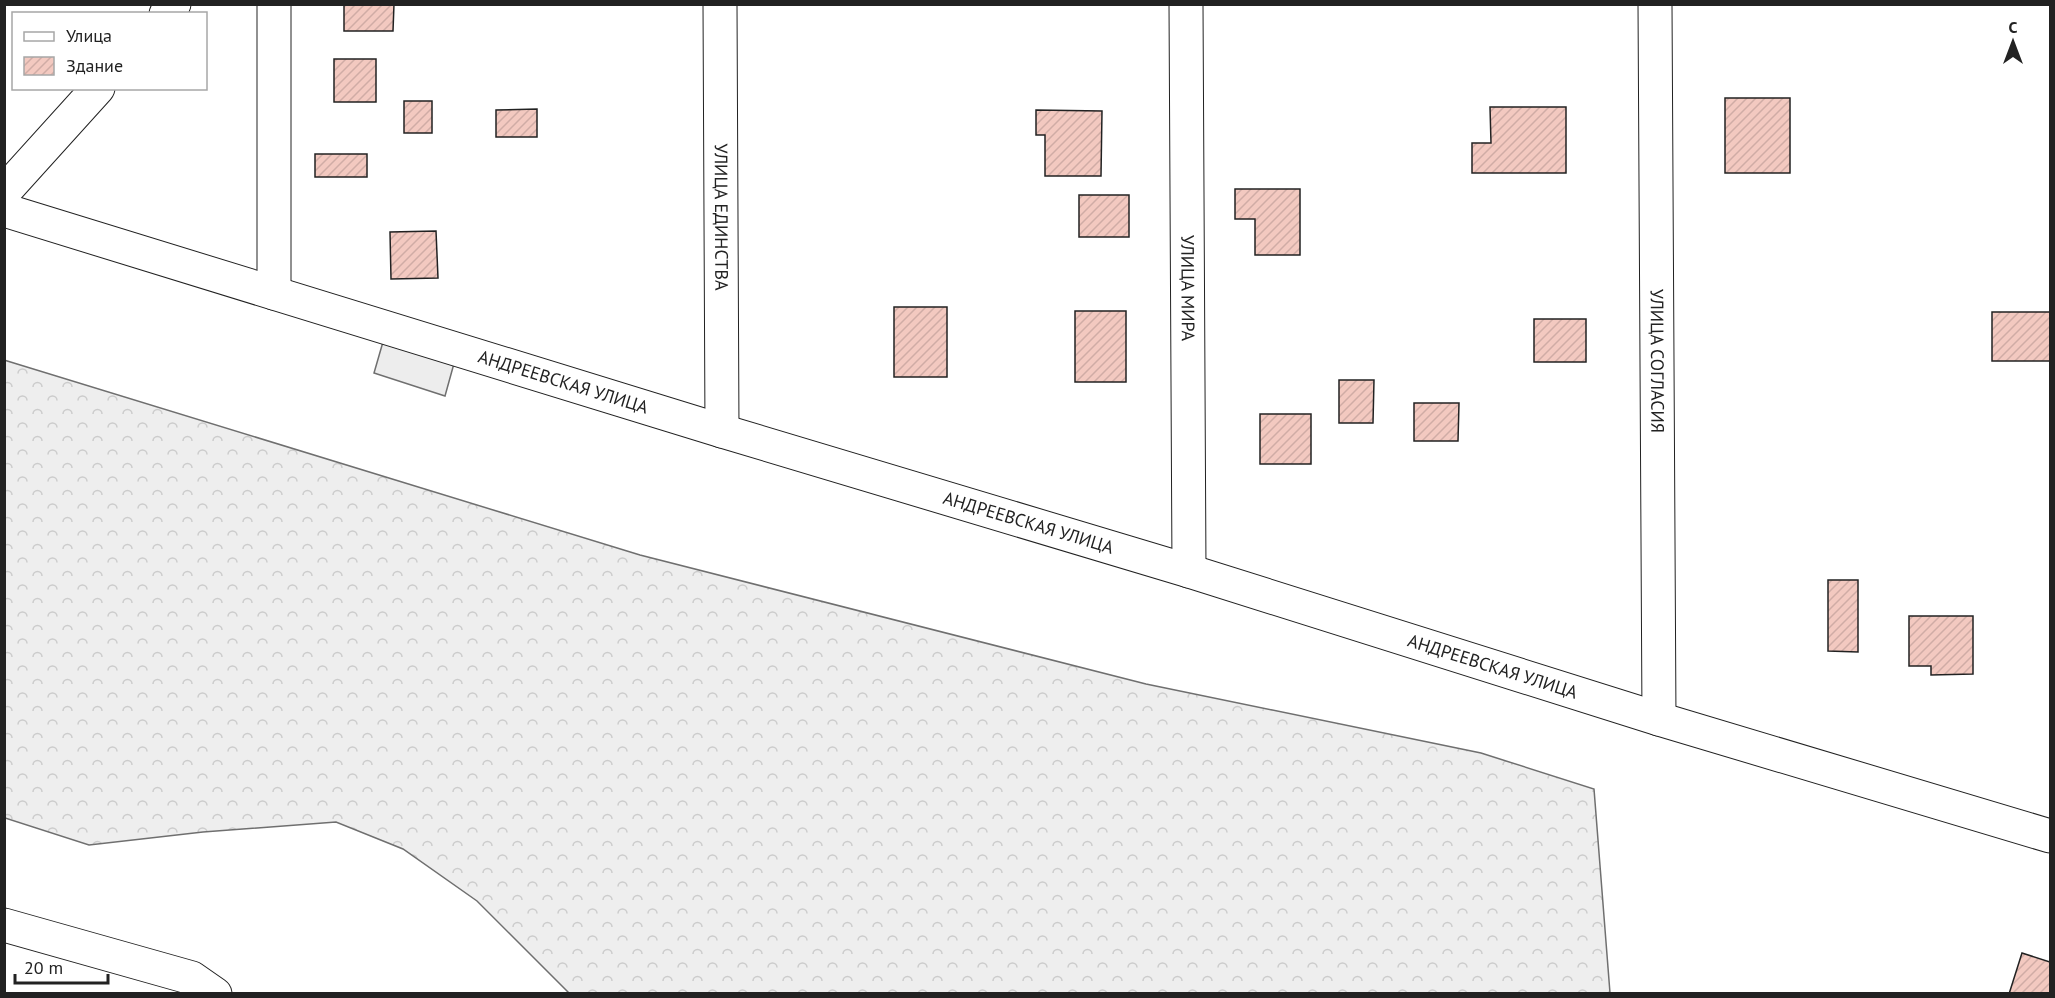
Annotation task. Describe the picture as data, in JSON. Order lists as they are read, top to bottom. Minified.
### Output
{"streets":{"street":["УЛИЦА ЕДИНСТВА","УЛИЦА МИРА","УЛИЦА СОГЛАСИЯ","АНДРЕЕВСКАЯ УЛИЦА"]},"crossings":[["УЛИЦА ЕДИНСТВА","АНДРЕЕВСКАЯ УЛИЦА"],["УЛИЦА МИРА","АНДРЕЕВСКАЯ УЛИЦА"],["УЛИЦА СОГЛАСИЯ","АНДРЕЕВСКАЯ УЛИЦА"]],"legend":["Улица","Здание"],"scale_bar":"20 m","north":"top"}
